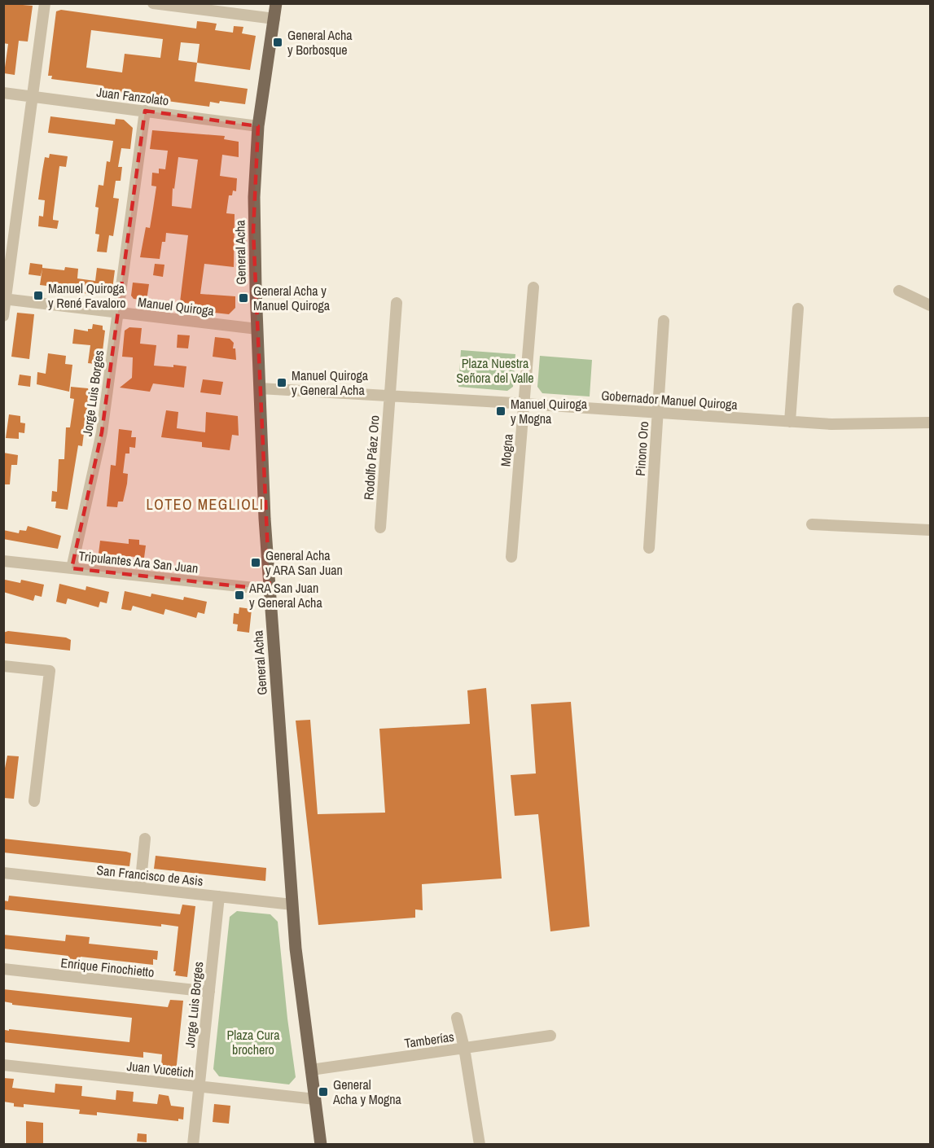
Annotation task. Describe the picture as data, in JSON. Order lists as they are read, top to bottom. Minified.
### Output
{"streets":{"main road":["General Acha"],"street":["Juan Fanzolato","Manuel Quiroga","Jorge Luis Borges","Gobernador Manuel Quiroga","Pinono Oro","Mogna","Rodolfo Páez Oro","Tripulantes Ara San Juan","San Francisco de Asis","Enrique Finochietto","Tamberías","Juan Vucetich"]},"crossings":[["Juan Fanzolato","General Acha"],["Juan Fanzolato","Jorge Luis Borges"],["General Acha","Manuel Quiroga"],["General Acha","Gobernador Manuel Quiroga"],["General Acha","Tripulantes Ara San Juan"],["General Acha","San Francisco de Asis"],["General Acha","Tamberías"],["General Acha","Juan Vucetich"],["Manuel Quiroga","Jorge Luis Borges"],["Jorge Luis Borges","Tripulantes Ara San Juan"],["Jorge Luis Borges","San Francisco de Asis"],["Jorge Luis Borges","Enrique Finochietto"],["Jorge Luis Borges","Juan Vucetich"],["Gobernador Manuel Quiroga","Pinono Oro"],["Gobernador Manuel Quiroga","Mogna"],["Gobernador Manuel Quiroga","Rodolfo Páez Oro"]],"districts":["LOTEO MEGLIOLI"],"parks":["Plaza Nuestra Señora del Valle","Plaza Cura brochero"],"places":{"transit":["General Acha y Borbosque","Manuel Quiroga y René Favaloro","General Acha y Manuel Quiroga","Manuel Quiroga y General Acha","Manuel Quiroga y Mogna","General Acha y ARA San Juan","ARA San Juan y General Acha","General Acha y Mogna"]}}
